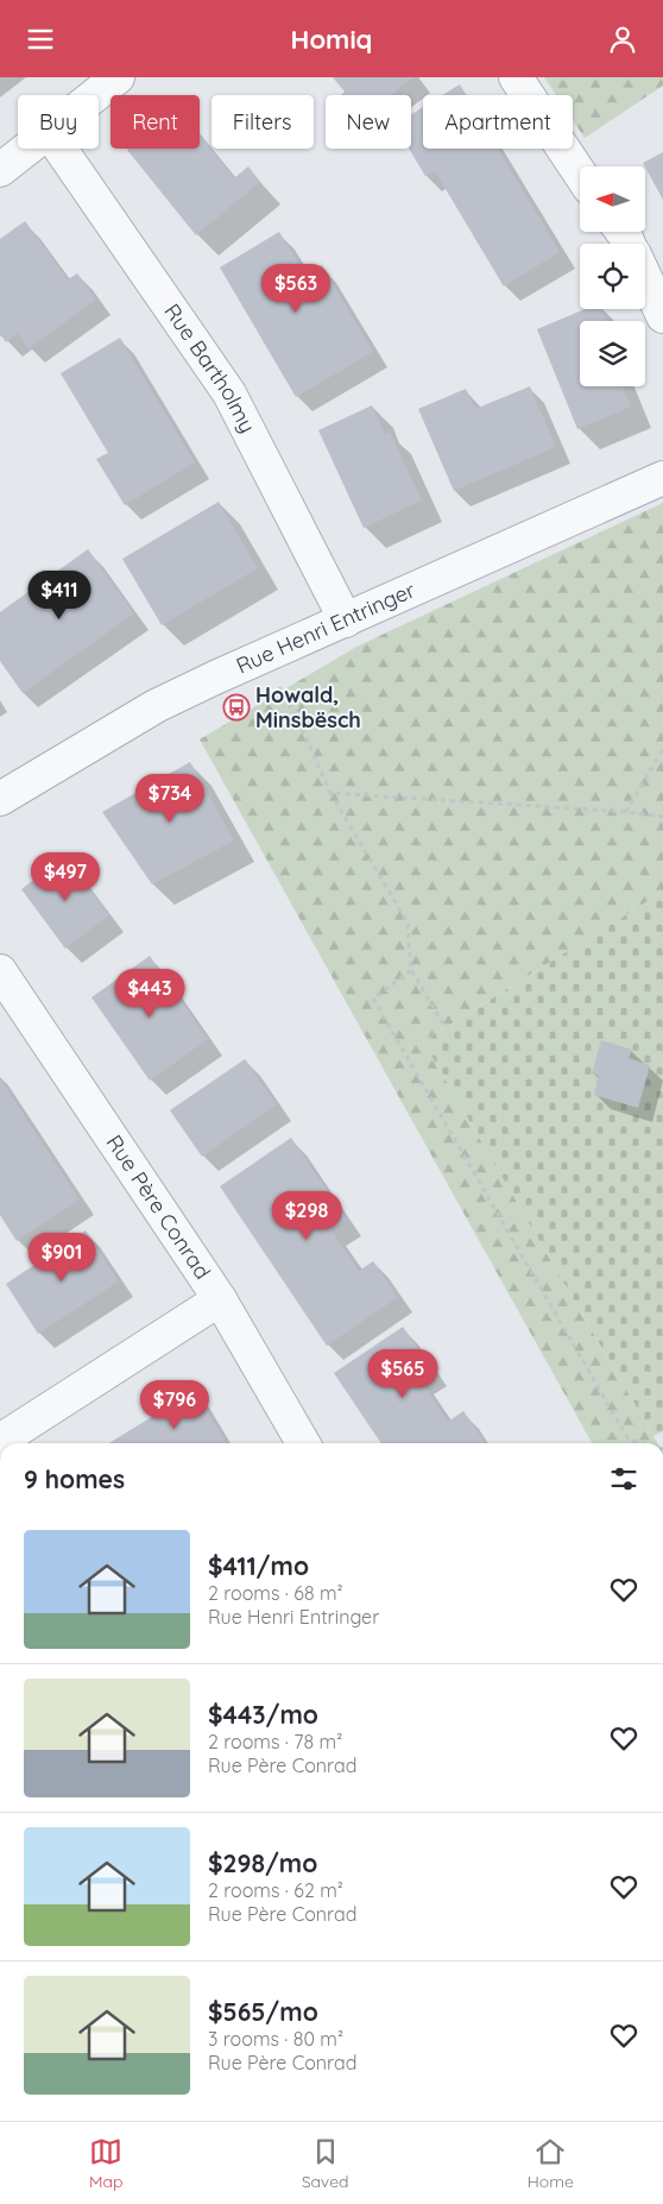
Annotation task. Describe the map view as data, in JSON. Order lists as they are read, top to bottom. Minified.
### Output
{"streets":{"street":["Rue Bartholmy","Rue Henri Entringer","Rue Père Conrad"]},"crossings":[["Rue Bartholmy","Rue Henri Entringer"]],"places":{"bus stop":["Howald, Minsbësch"]},"north":"left","page":{"header":"Homiq","chip":["Buy","Rent","Filters","New","Apartment"],"price":["$563","$411","$734","$497","$443","$298","$901","$565","$796"],"heading":"9 homes","list":[{"name":"$411/mo","note":"2 rooms · 68 m² · Rue Henri Entringer"},{"name":"$443/mo","note":"2 rooms · 78 m² · Rue Père Conrad"},{"name":"$298/mo","note":"2 rooms · 62 m² · Rue Père Conrad"},{"name":"$565/mo","note":"3 rooms · 80 m² · Rue Père Conrad"}],"tabs":["Map","Saved","Home"]}}
